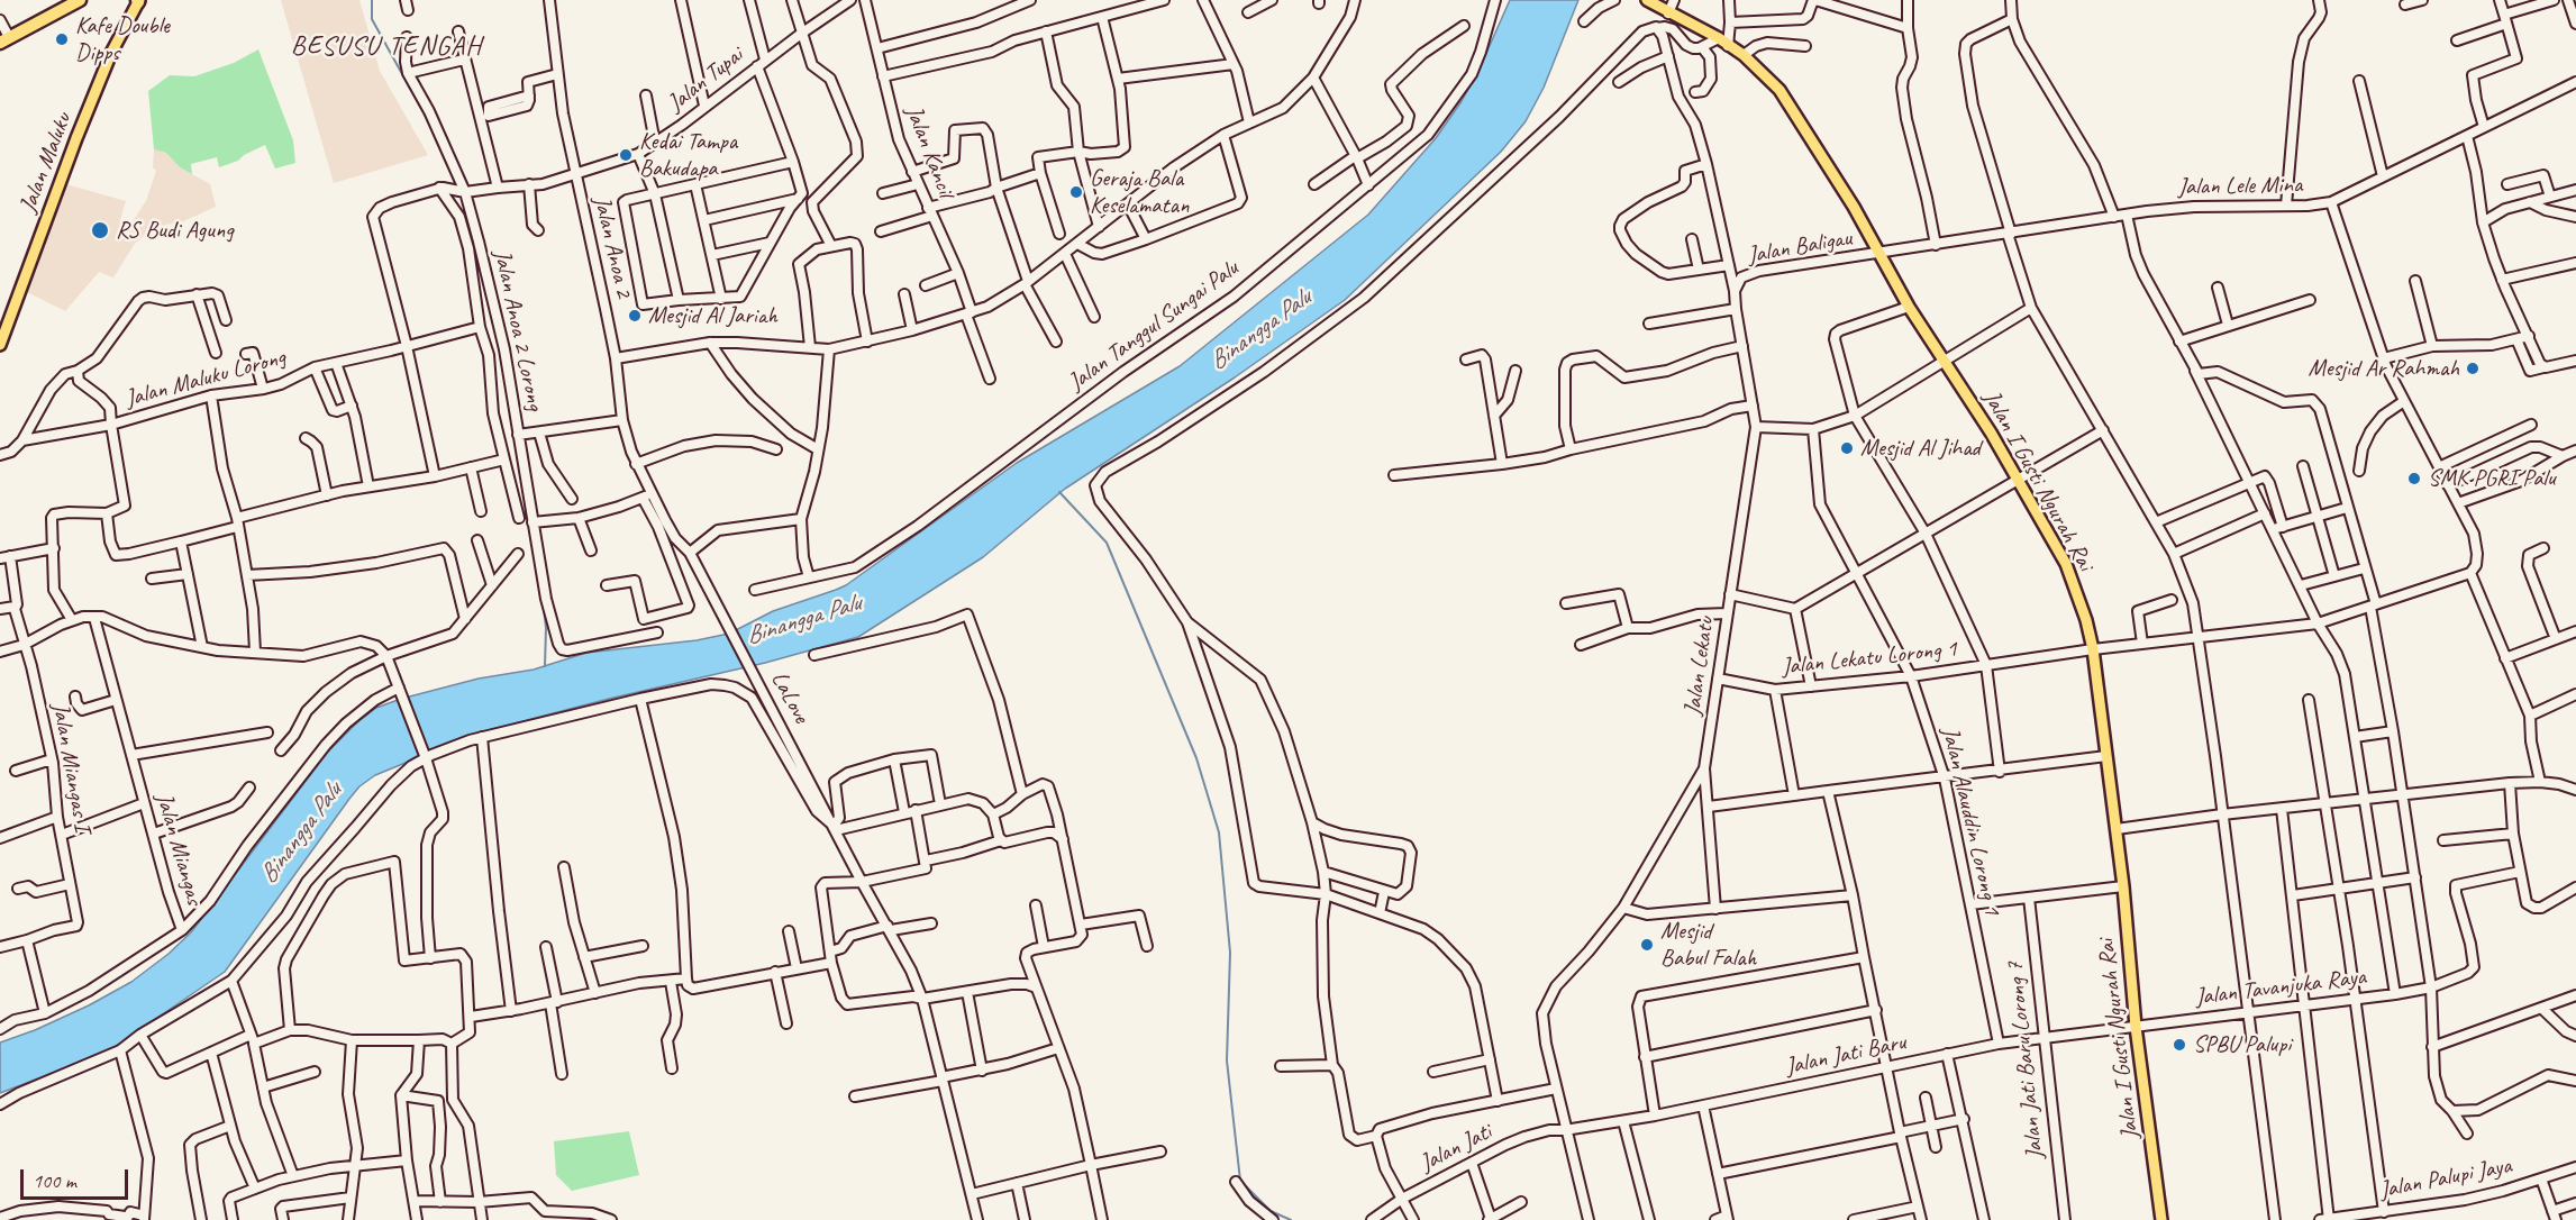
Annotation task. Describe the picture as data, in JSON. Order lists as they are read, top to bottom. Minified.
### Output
{"streets":{"main road":["Jalan Maluku","Jalan I Gusti Ngurah Rai"],"street":["Jalan Tupai","Jalan Kancil","Jalan Lele Mina","Jalan Anoa 2","Jalan Baligau","Jalan Tanggul Sungai Palu","Jalan Anoa 2 Lorong","Jalan Maluku Lorong","Jalan Lekatu Lorong 1","Jalan Lekatu","LaLove","Jalan Miangas I","Jalan Alauddin Lorong 1","Jalan Miangas","Jalan Tavanjuka Raya","Jalan Jati Baru","Jalan Jati Baru Lorong 7","Jalan Jati","Jalan Palupi Jaya"]},"crossings":[["Jalan Tupai","Jalan Anoa 2"],["Jalan Tupai","Jalan Anoa 2 Lorong"],["Jalan Lele Mina","Jalan Baligau"],["Jalan Lele Mina","Jalan I Gusti Ngurah Rai"],["Jalan Anoa 2","LaLove"],["Jalan Baligau","Jalan I Gusti Ngurah Rai"],["Jalan Baligau","Jalan Lekatu"],["Jalan I Gusti Ngurah Rai","Jalan Lekatu Lorong 1"],["Jalan I Gusti Ngurah Rai","Jalan Tavanjuka Raya"],["Jalan I Gusti Ngurah Rai","Jalan Jati Baru"],["Jalan Lekatu Lorong 1","Jalan Lekatu"],["Jalan Lekatu Lorong 1","Jalan Alauddin Lorong 1"],["Jalan Lekatu","Jalan Jati Baru"],["Jalan Lekatu","Jalan Jati"],["Jalan Alauddin Lorong 1","Jalan Jati Baru"],["Jalan Tavanjuka Raya","Jalan Jati Baru"],["Jalan Jati Baru","Jalan Jati Baru Lorong 7"],["Jalan Jati Baru","Jalan Jati"]],"districts":["BESUSU TENGAH"],"water":["Binangga Palu"],"places":["Kafe Double Dipps","Kedai Tampa Bakudapa","Geraja Bala Keselamatan","RS Budi Agung","Mesjid Al Jariah","Mesjid Ar Rahmah","Mesjid Al Jihad","SMK PGRI Palu","Mesjid Babul Falah","SPBU Palupi"],"scale_bar":"100 m"}
